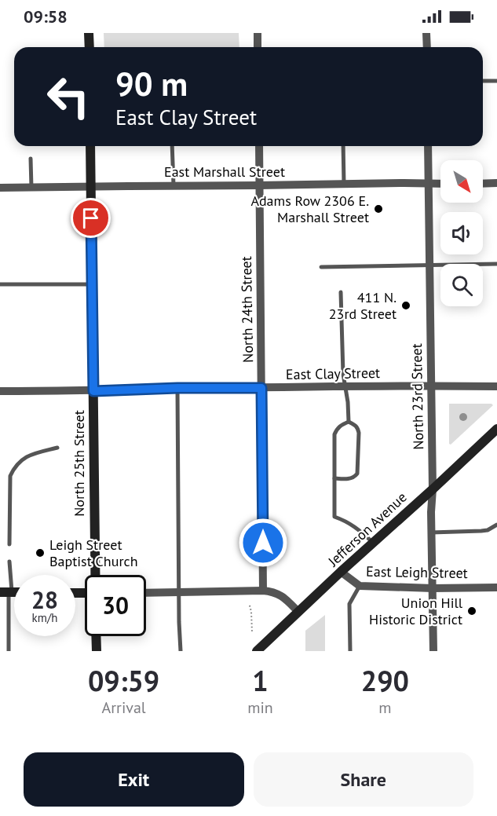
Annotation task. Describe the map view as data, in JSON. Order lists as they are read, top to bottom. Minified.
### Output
{"streets":{"main road":["North 25th Street","Jefferson Avenue"],"street":["East Marshall Street","North 24th Street","East Clay Street","North 23rd Street","East Leigh Street"]},"crossings":[["East Marshall Street","North 24th Street"],["East Marshall Street","North 23rd Street"],["East Marshall Street","North 25th Street"],["North 24th Street","East Clay Street"],["East Clay Street","North 23rd Street"],["East Clay Street","North 25th Street"],["North 23rd Street","Jefferson Avenue"],["North 23rd Street","East Leigh Street"],["Jefferson Avenue","East Leigh Street"]],"places":["Adams Row 2306 E. Marshall Street","411 N. 23rd Street","Leigh Street Baptist Church","Union Hill Historic District"],"north":"bottom right","page":{"status":"09:58","turn":["90 m","East Clay Street"],"speed":"28 km/h","limit":"30","eta":["09:59","Arrival","1","min","290","m"],"buttons":["Exit","Share"]}}
